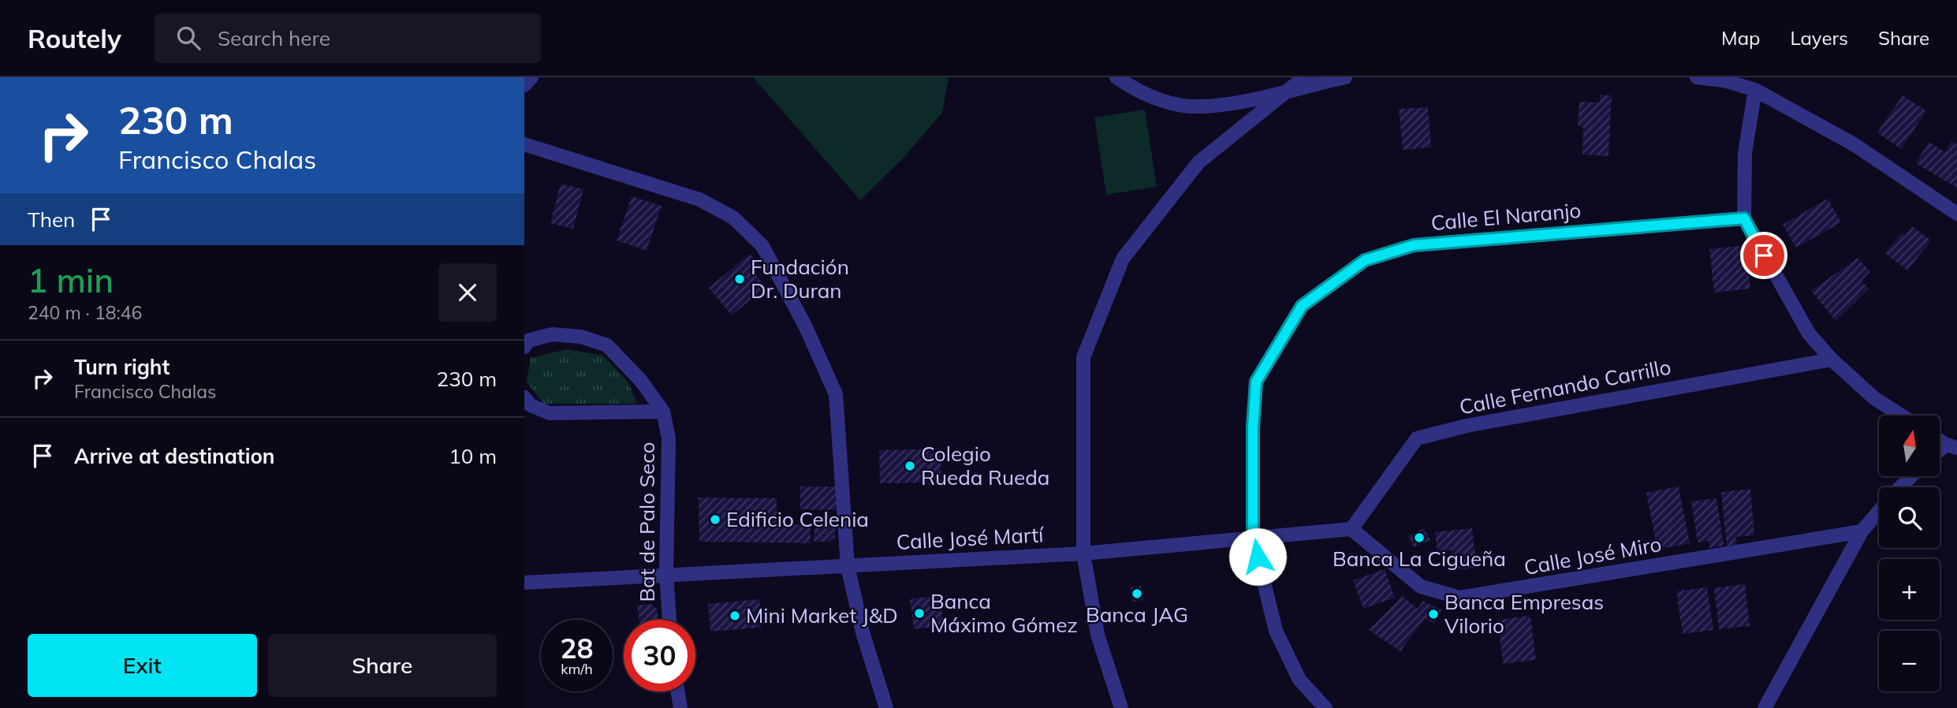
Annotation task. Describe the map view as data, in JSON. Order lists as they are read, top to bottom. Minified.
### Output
{"streets":{"street":["Calle El Naranjo","Calle Fernando Carrillo","Bat de Palo Seco","Calle José Martí","Calle José Miro"]},"crossings":[["Calle El Naranjo","Calle José Martí"],["Calle Fernando Carrillo","Calle José Martí"],["Calle Fernando Carrillo","Calle José Miro"],["Bat de Palo Seco","Calle José Martí"],["Calle José Martí","Calle José Miro"]],"places":["Fundación Dr. Duran","Colegio Rueda Rueda","Edificio Celenia","Banca La Cigueña","Banca JAG","Banca Máximo Gómez","Banca Empresas Vilorio","Mini Market J&D"],"north":"top","page":{"header":"Routely","search":"Search here","nav":["Map","Layers","Share"],"turn":["230 m","Francisco Chalas"],"then":"Then","heading":["1 min","240 m · 18:46"],"list":[{"name":"Turn right","note":"Francisco Chalas","value":"230 m"},{"name":"Arrive at destination","value":"10 m"}],"map_buttons":["+","−"],"speed":"28 km/h","limit":"30","buttons":["Exit","Share"]}}
